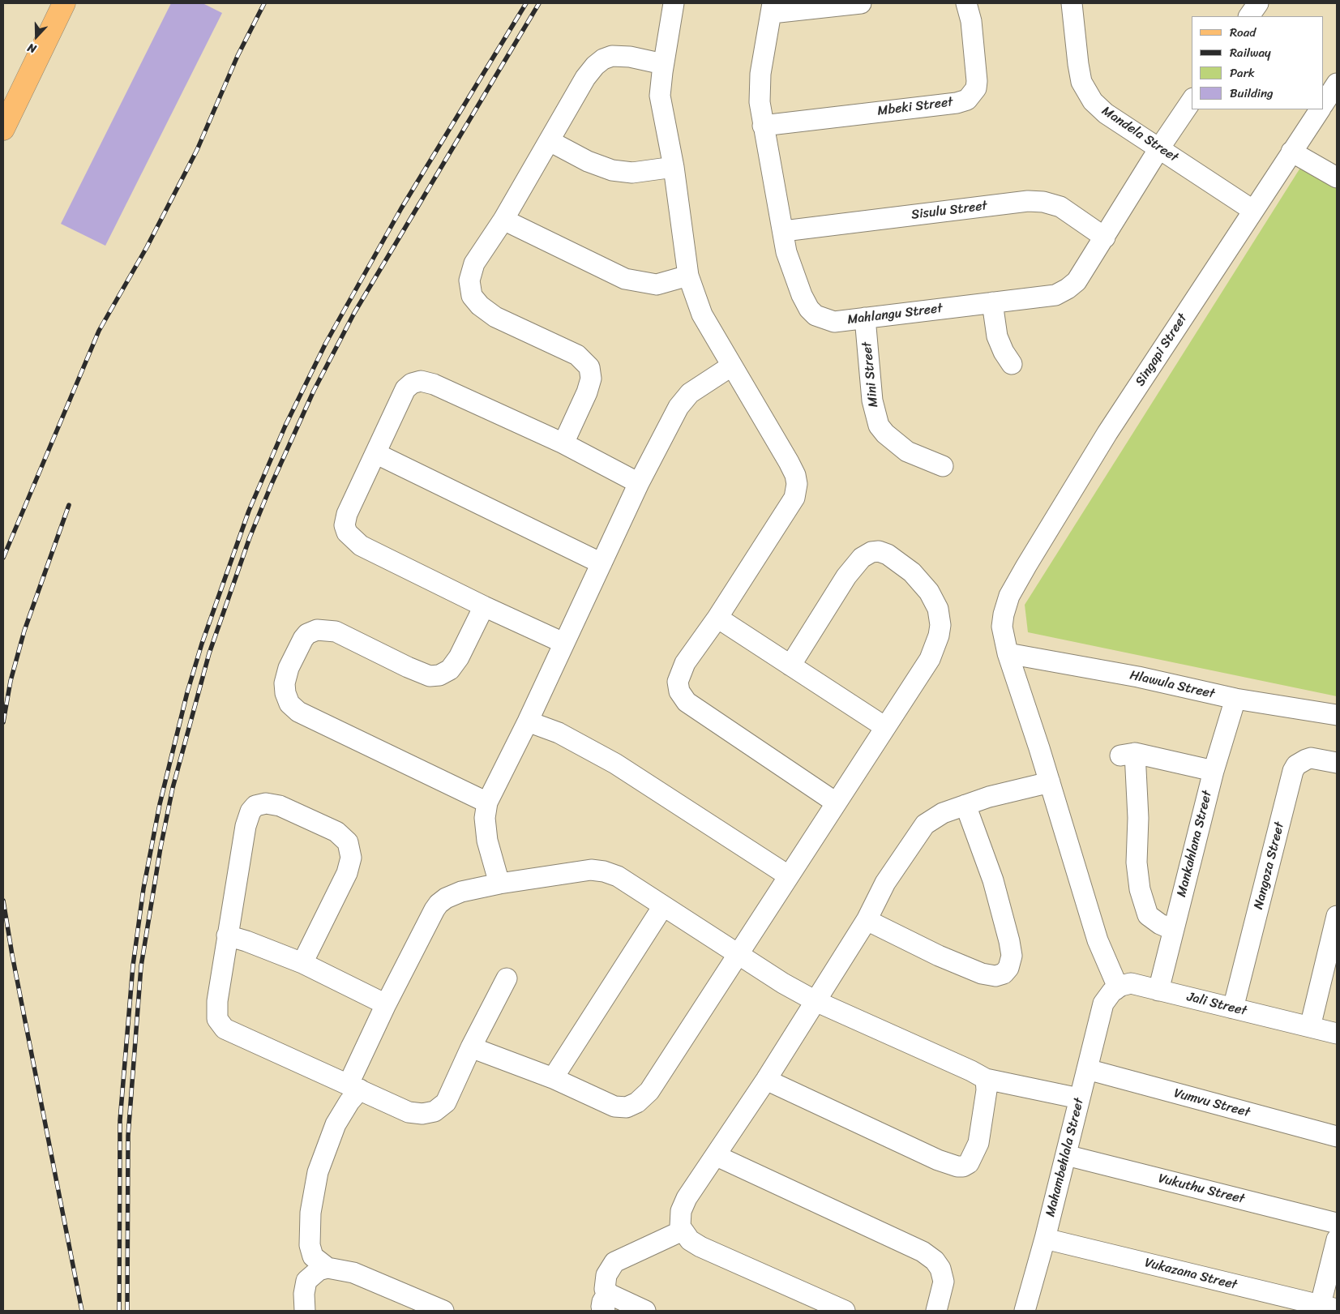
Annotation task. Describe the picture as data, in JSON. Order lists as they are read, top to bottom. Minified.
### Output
{"streets":{"street":["Mbeki Street","Mandela Street","Sisulu Street","Mahlangu Street","Singapi Street","Mini Street","Hlawula Street","Mankahlana Street","Nangoza Street","Jali Street","Vumvu Street","Mahambehlala Street","Vukuthu Street","Vukazana Street"]},"crossings":[["Mbeki Street","Mahlangu Street"],["Mandela Street","Mahlangu Street"],["Mandela Street","Singapi Street"],["Sisulu Street","Mahlangu Street"],["Mahlangu Street","Mini Street"],["Singapi Street","Hlawula Street"],["Singapi Street","Jali Street"],["Singapi Street","Mahambehlala Street"],["Hlawula Street","Mankahlana Street"],["Mankahlana Street","Jali Street"],["Nangoza Street","Jali Street"],["Jali Street","Mahambehlala Street"],["Vumvu Street","Mahambehlala Street"],["Mahambehlala Street","Vukuthu Street"],["Mahambehlala Street","Vukazana Street"]],"legend":["Road","Railway","Park","Building"],"north":"bottom"}
